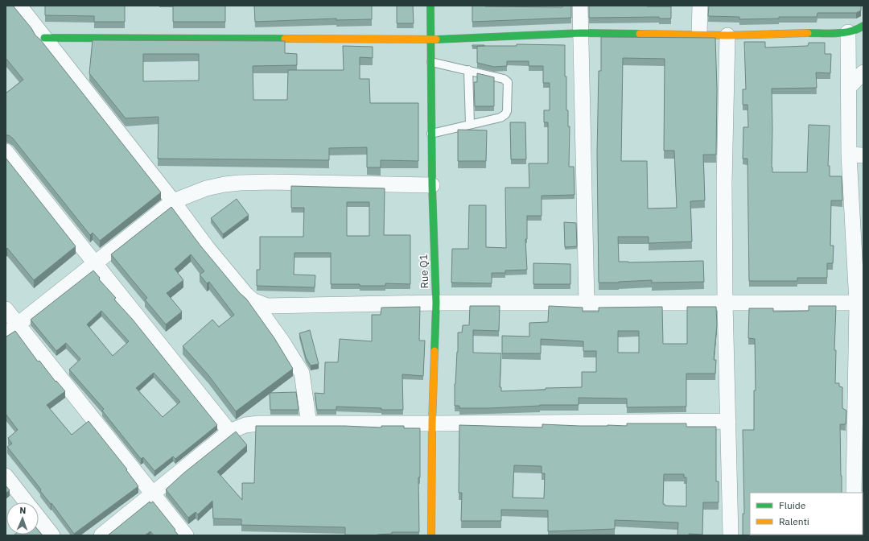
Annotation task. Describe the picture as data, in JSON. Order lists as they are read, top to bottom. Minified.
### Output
{"streets":{"street":["Rue Q1"]},"legend":["Fluide","Ralenti"],"north":"top"}
